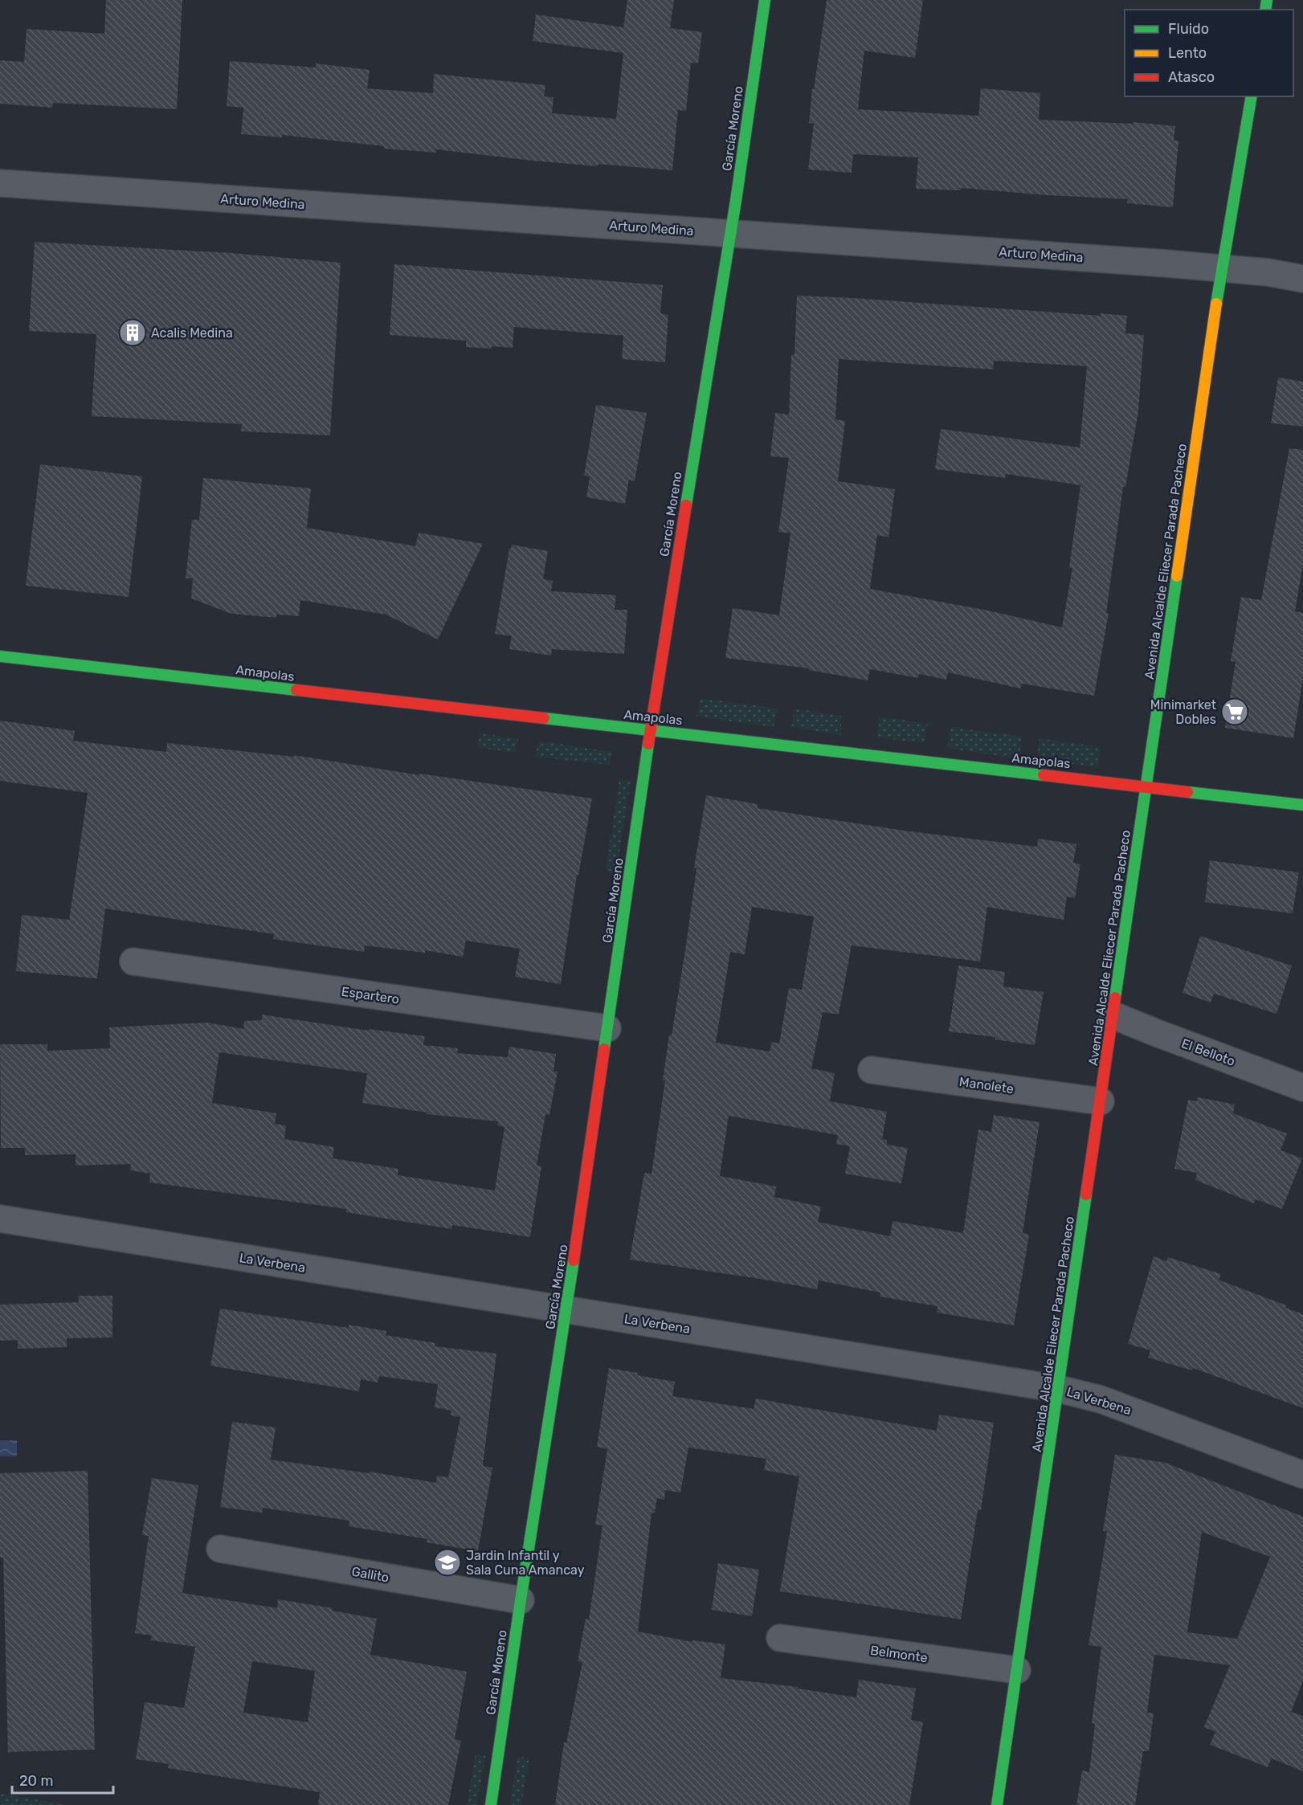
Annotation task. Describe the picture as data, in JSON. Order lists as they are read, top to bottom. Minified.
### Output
{"streets":{"street":["García Moreno","Arturo Medina","Avenida Alcalde Eliecer Parada Pacheco","Amapolas","Espartero","El Belloto","Manolete","La Verbena","Gallito","Belmonte"]},"crossings":[["García Moreno","Arturo Medina"],["García Moreno","Amapolas"],["García Moreno","Espartero"],["García Moreno","La Verbena"],["García Moreno","Gallito"],["Arturo Medina","Avenida Alcalde Eliecer Parada Pacheco"],["Avenida Alcalde Eliecer Parada Pacheco","Amapolas"],["Avenida Alcalde Eliecer Parada Pacheco","El Belloto"],["Avenida Alcalde Eliecer Parada Pacheco","Manolete"],["Avenida Alcalde Eliecer Parada Pacheco","La Verbena"],["Avenida Alcalde Eliecer Parada Pacheco","Belmonte"]],"places":{"building":["Acalis Medina"],"supermarket":["Minimarket Dobles"],"school or university":["Jardin Infantil y Sala Cuna Amancay"]},"legend":["Fluido","Lento","Atasco"],"scale_bar":"20 m"}
